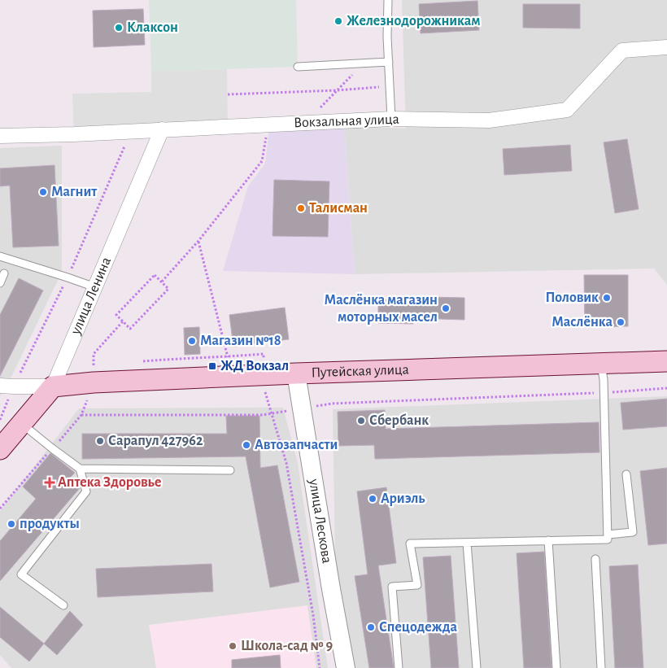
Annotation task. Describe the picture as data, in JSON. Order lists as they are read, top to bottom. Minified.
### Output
{"streets":{"main road":["улица Ленина","Путейская улица"],"street":["Вокзальная улица","улица Лескова"]},"crossings":[["Вокзальная улица","улица Ленина"],["улица Ленина","Путейская улица"],["Путейская улица","улица Лескова"]],"places":{"other":["Железнодорожникам","Клаксон","Магнит","Талисман","Половик","Маслёнка магазин моторных масел","Маслёнка","Магазин №18","Сбербанк","Сарапул 427962","Автозапчасти","Ариэль","продукты","Спецодежда","Школа-сад № 9"],"transit":["ЖД Вокзал"],"health":["Аптека Здоровье"]}}
